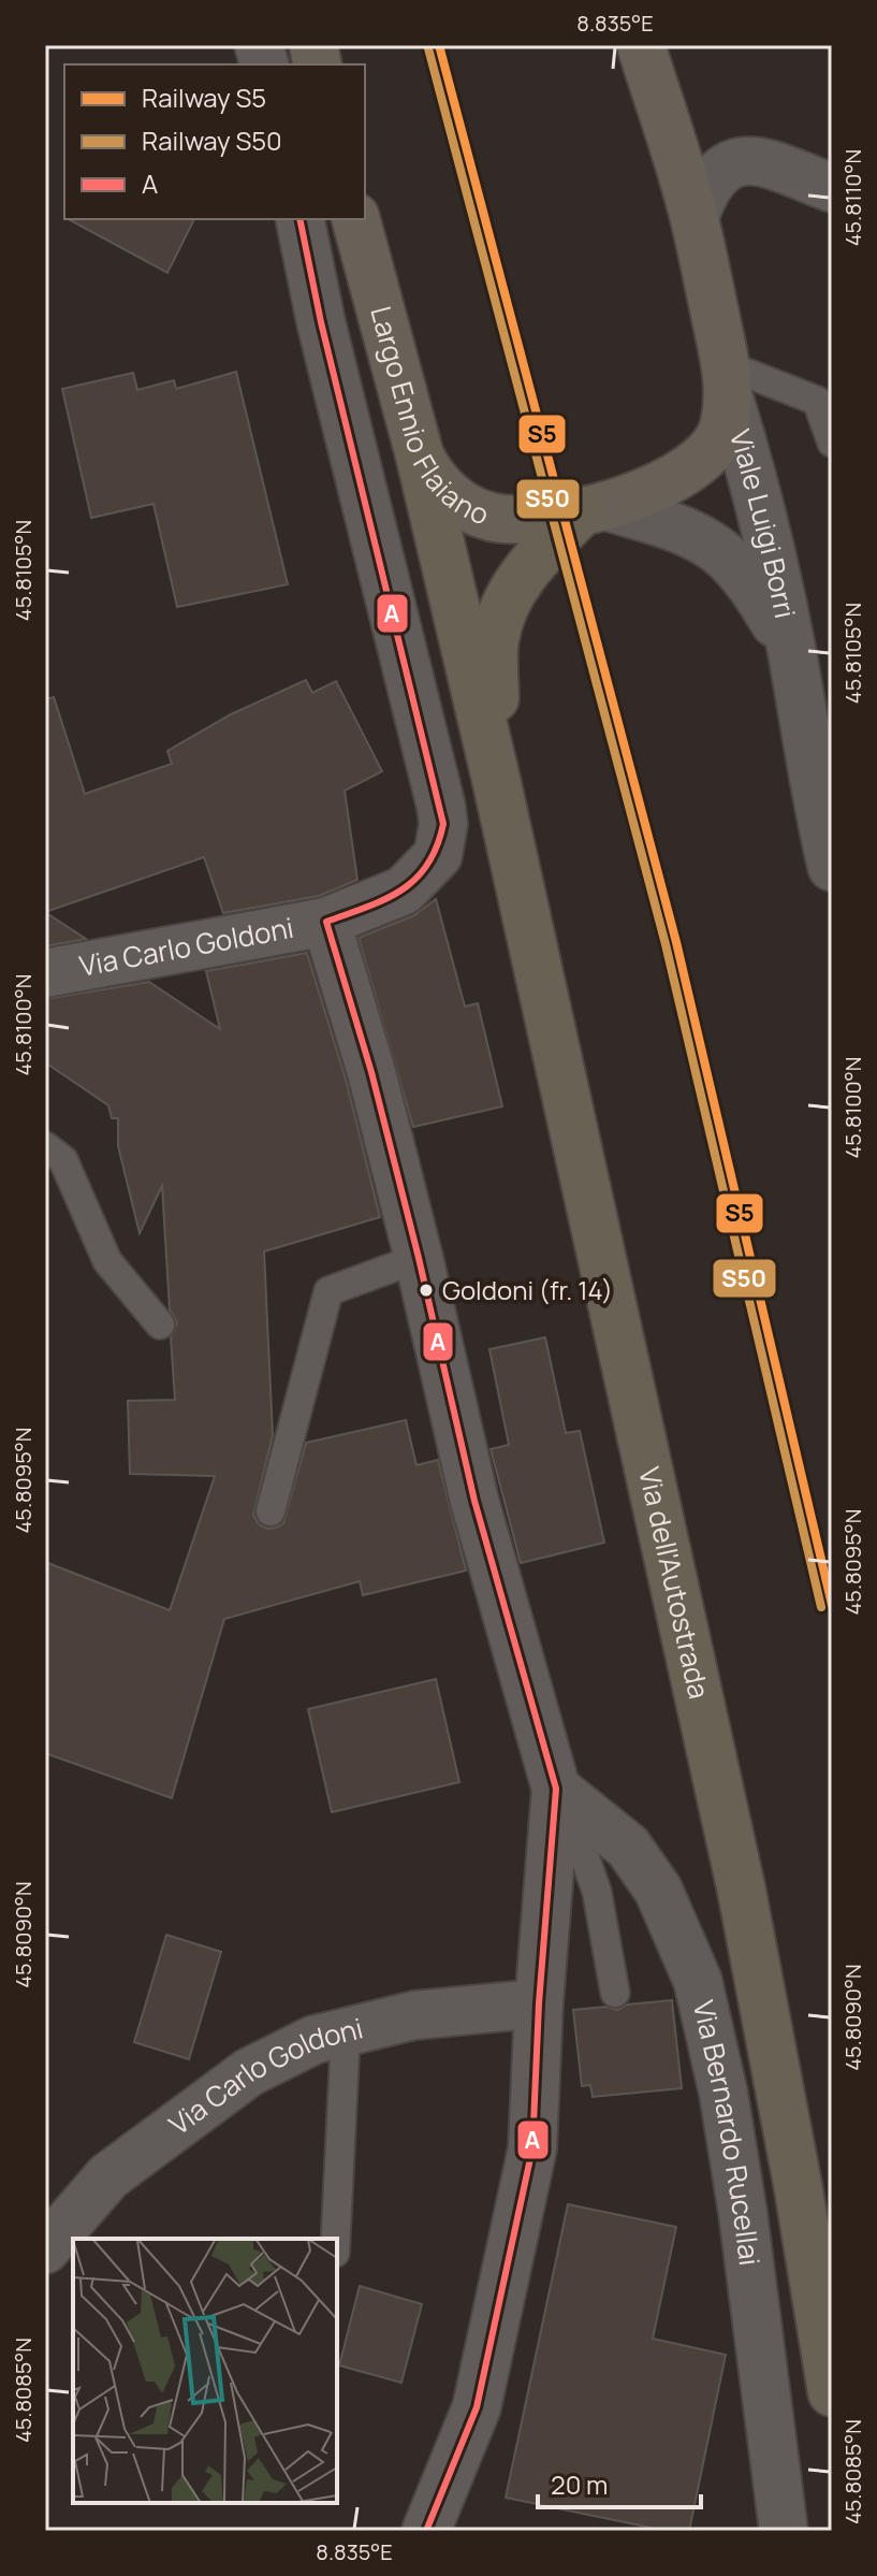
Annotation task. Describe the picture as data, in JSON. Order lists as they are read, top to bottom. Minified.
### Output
{"streets":{"highway":["Via dell'Autostrada"],"main road":["Largo Ennio Flaiano"],"street":["Viale Luigi Borri","Via Carlo Goldoni","Via Bernardo Rucellai"]},"crossings":[["Largo Ennio Flaiano","Viale Luigi Borri"],["Via Carlo Goldoni","Via Bernardo Rucellai"]],"places":["Goldoni (fr. 14)"],"lines":["rail line S5","rail line S50","transit line A"],"legend":["Railway S5","Railway S50","A"],"scale_bar":"20 m","coordinates":["8.835°E","45.8110°N","45.8105°N","45.8100°N","45.8095°N","45.8090°N","45.8085°N"]}
